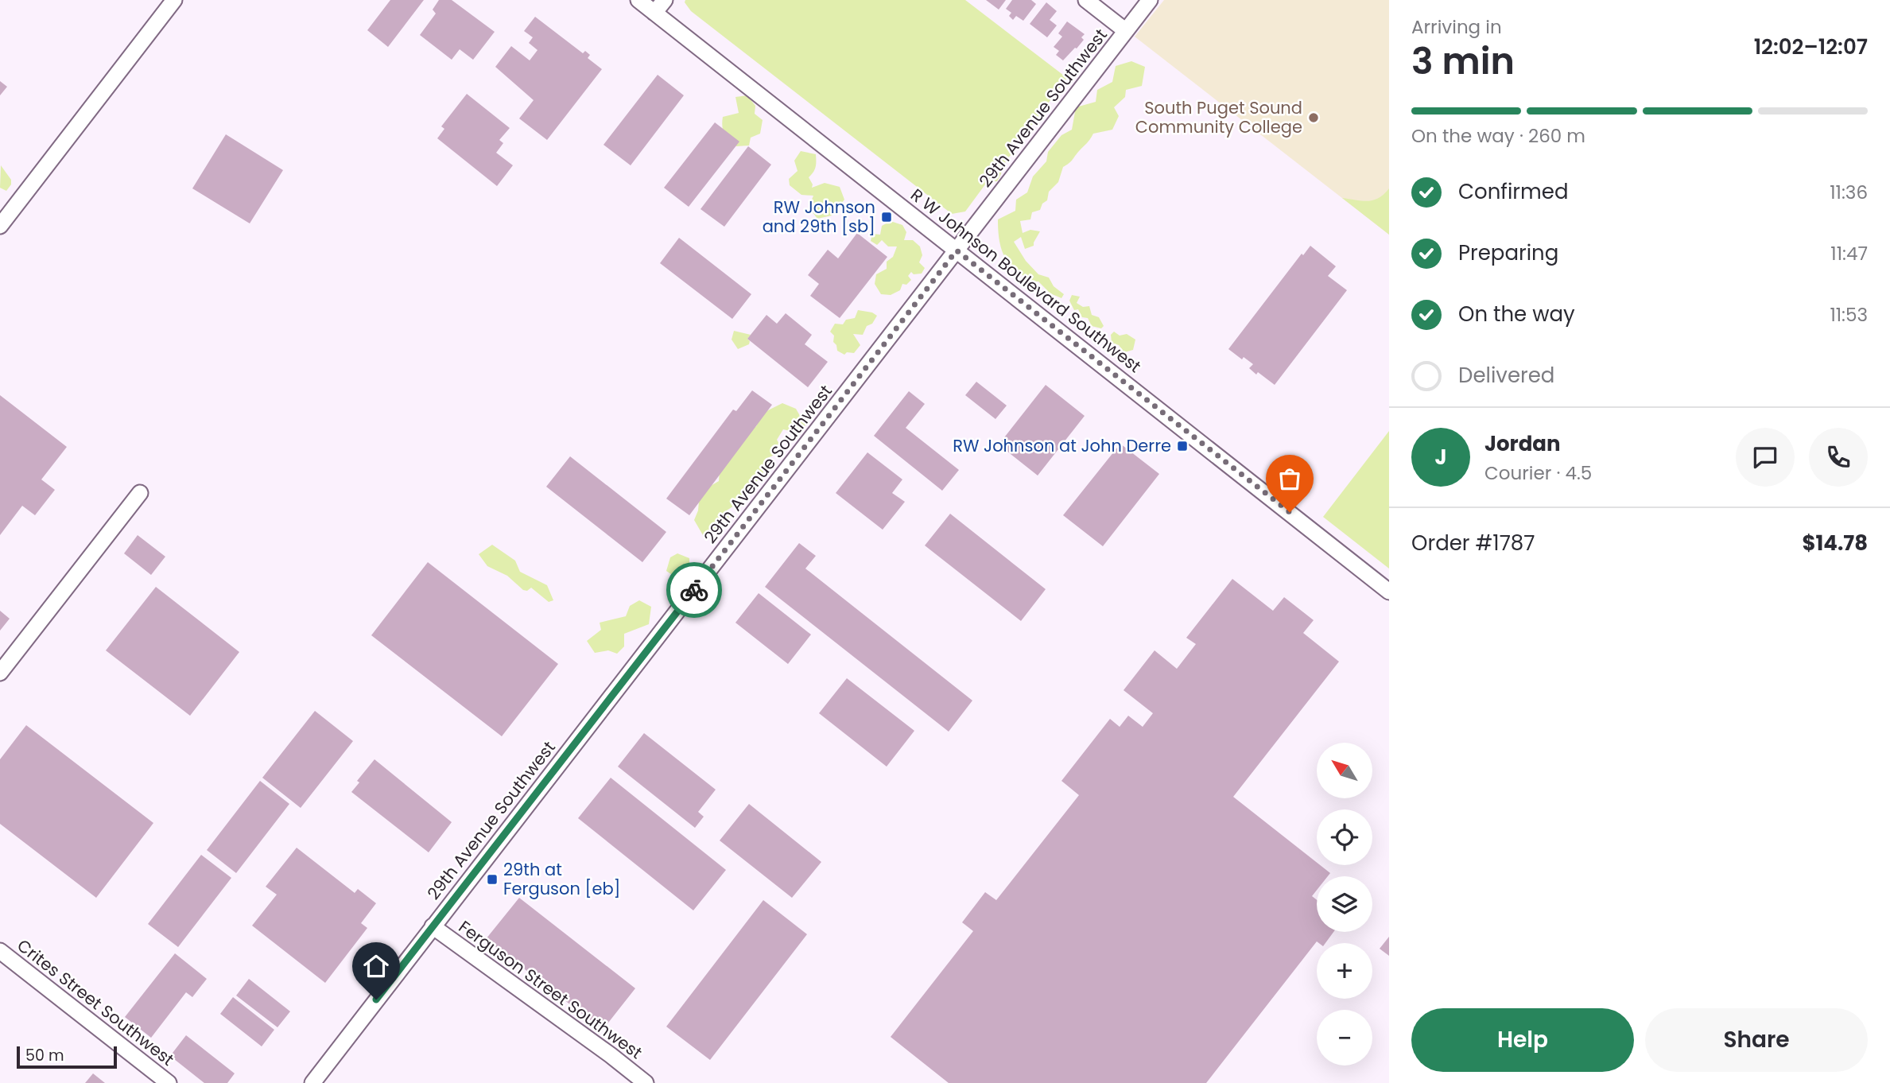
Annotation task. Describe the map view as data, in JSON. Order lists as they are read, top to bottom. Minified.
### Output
{"streets":{"street":["29th Avenue Southwest","R W Johnson Boulevard Southwest","Ferguson Street Southwest","Crites Street Southwest"]},"crossings":[["29th Avenue Southwest","R W Johnson Boulevard Southwest"],["29th Avenue Southwest","Ferguson Street Southwest"]],"places":{"other":["South Puget Sound Community College"],"transit":["RW Johnson and 29th [sb]","RW Johnson at John Derre","29th at Ferguson [eb]"]},"scale_bar":"50 m","north":"top left","page":{"heading":["3 min","Arriving in","12:02–12:07"],"panel":["Jordan","Courier · 4.5","Order #1787","$14.78"],"bar":"On the way · 260 m","list":[["Confirmed","11:36"],["Preparing","11:47"],["On the way","11:53"],"Delivered"],"round":"J","map_buttons":["+","−"],"buttons":["Help","Share"],"scale":"50 m"}}
